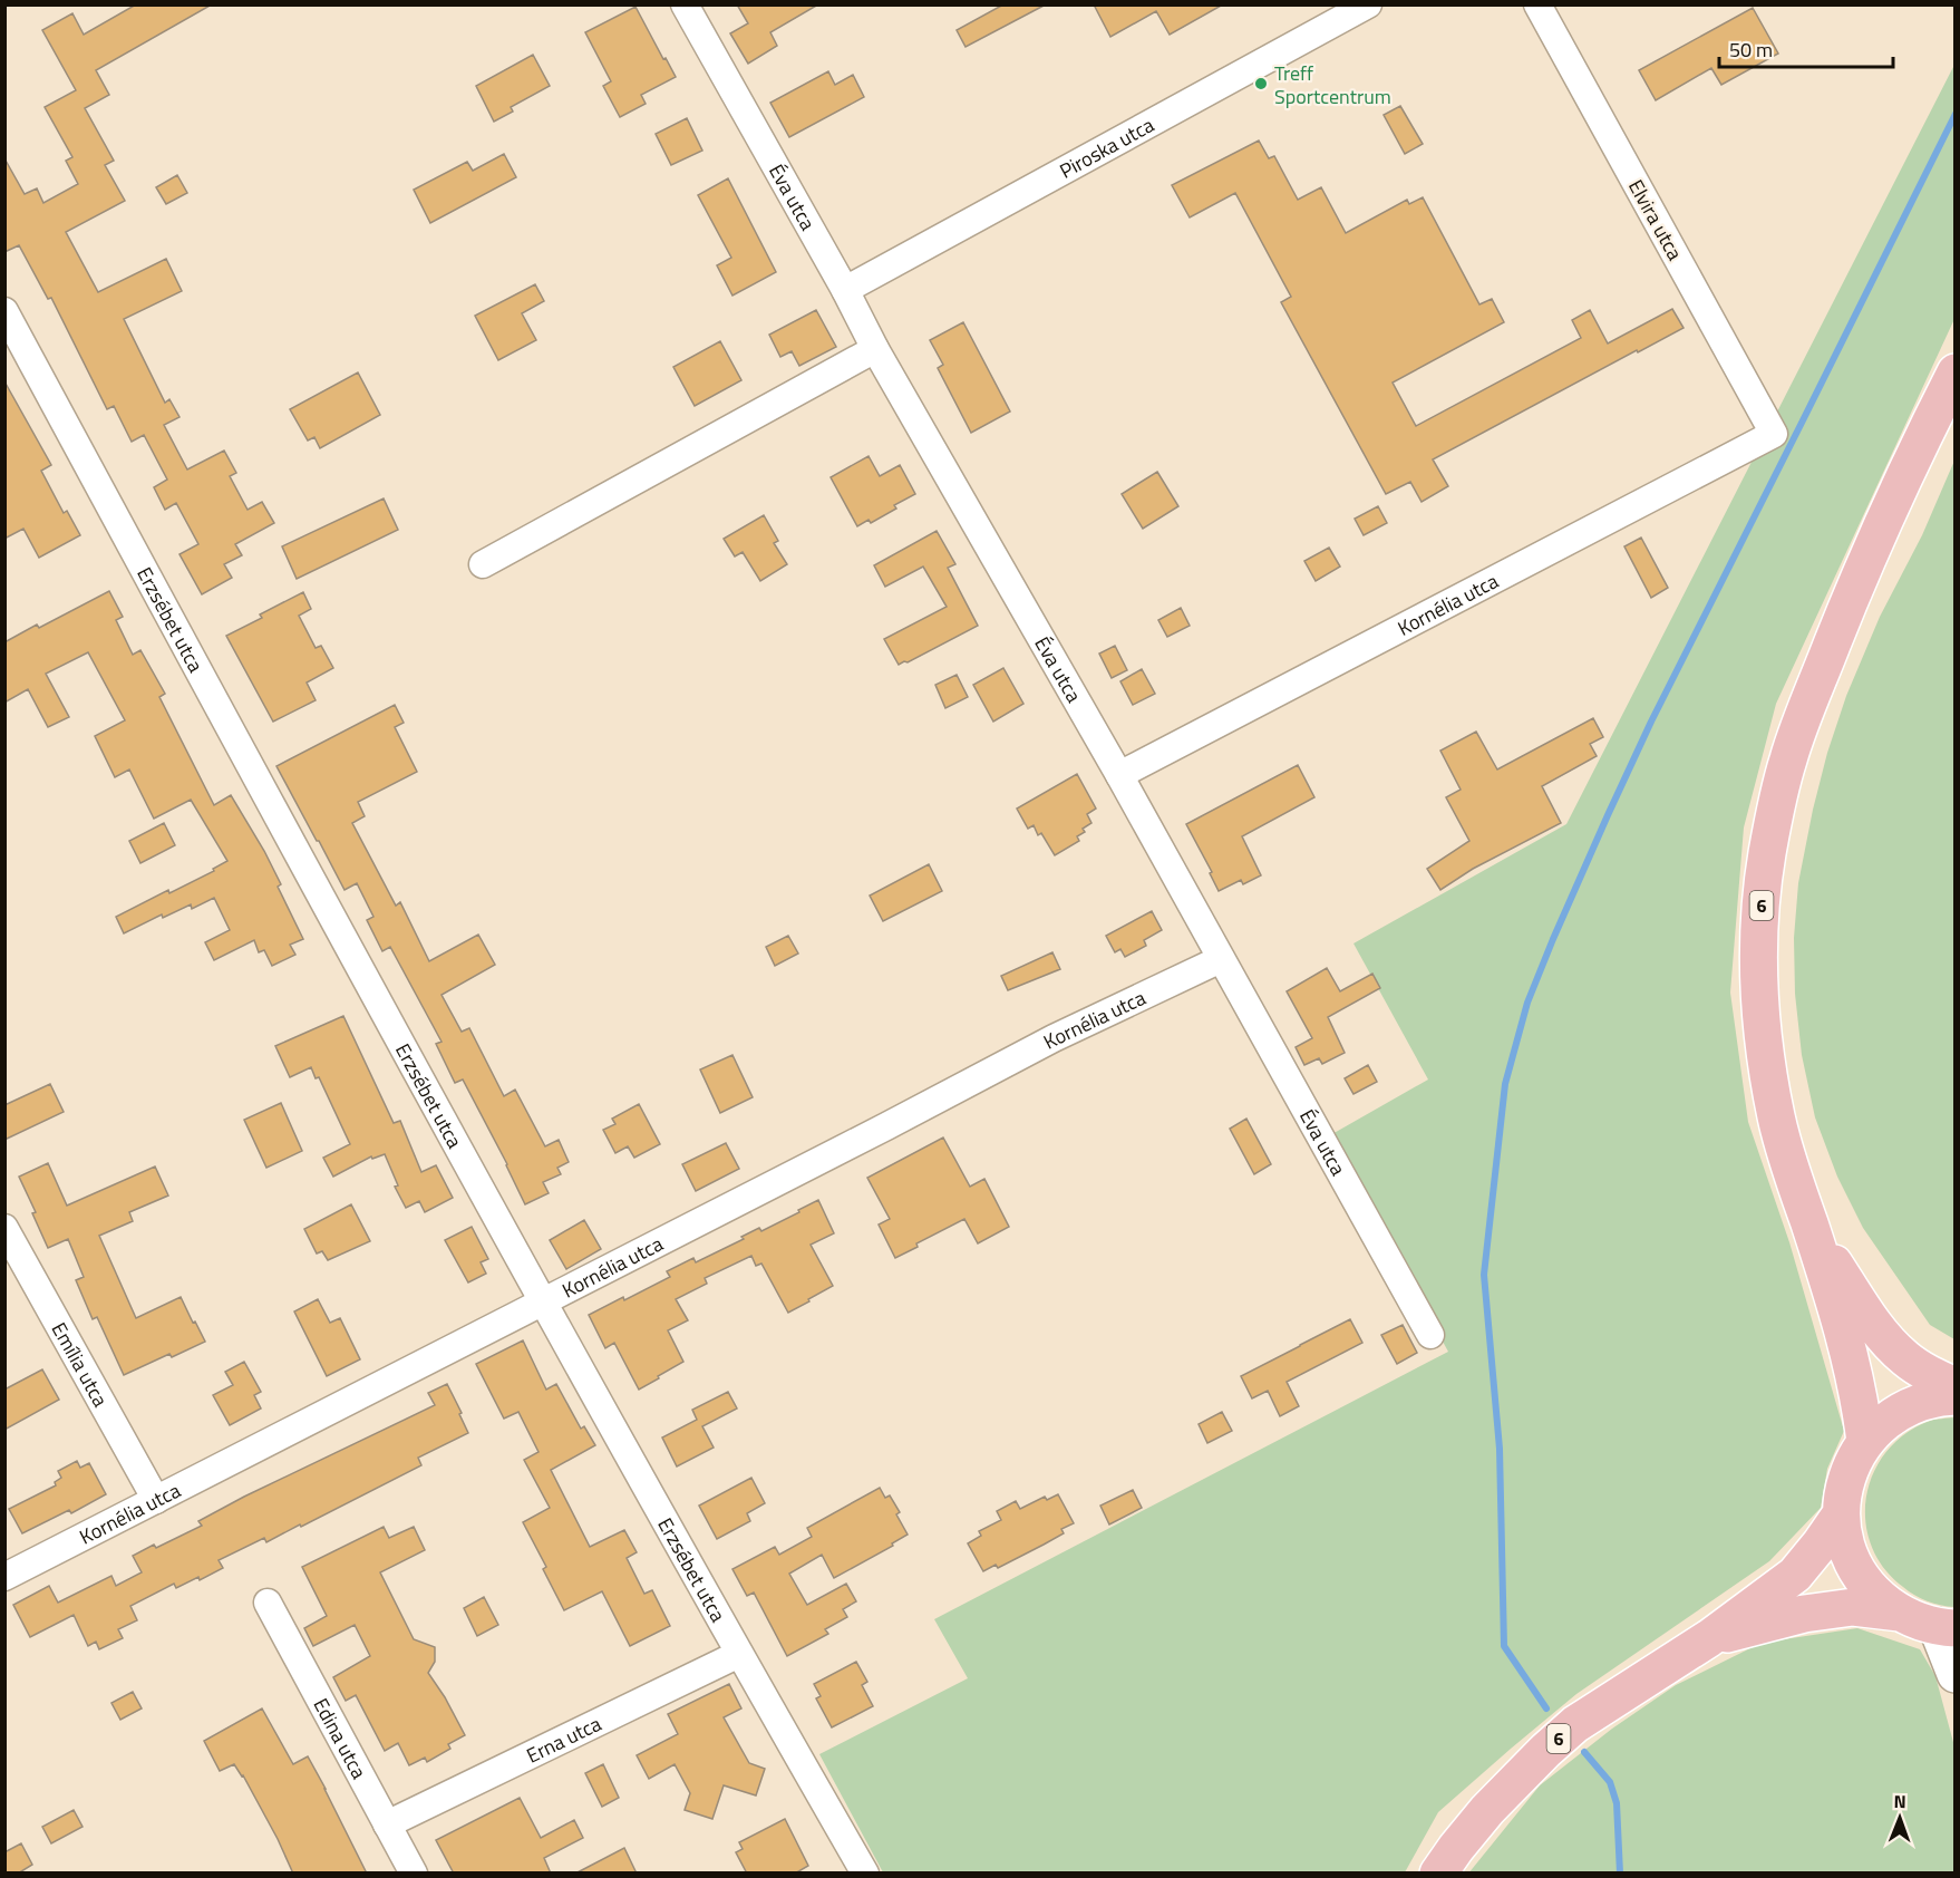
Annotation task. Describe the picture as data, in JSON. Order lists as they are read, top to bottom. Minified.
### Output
{"streets":{"main road":["6"],"street":["Piroska utca","Éva utca","Elvira utca","Kornélia utca","Erzsébet utca","Emília utca","Edina utca","Erna utca"]},"crossings":[["Piroska utca","Éva utca"],["Éva utca","Kornélia utca"],["Elvira utca","Kornélia utca"],["Kornélia utca","Erzsébet utca"],["Kornélia utca","Emília utca"],["Erzsébet utca","Erna utca"],["Edina utca","Erna utca"]],"places":["Treff Sportcentrum"],"scale_bar":"50 m","north":"top"}
